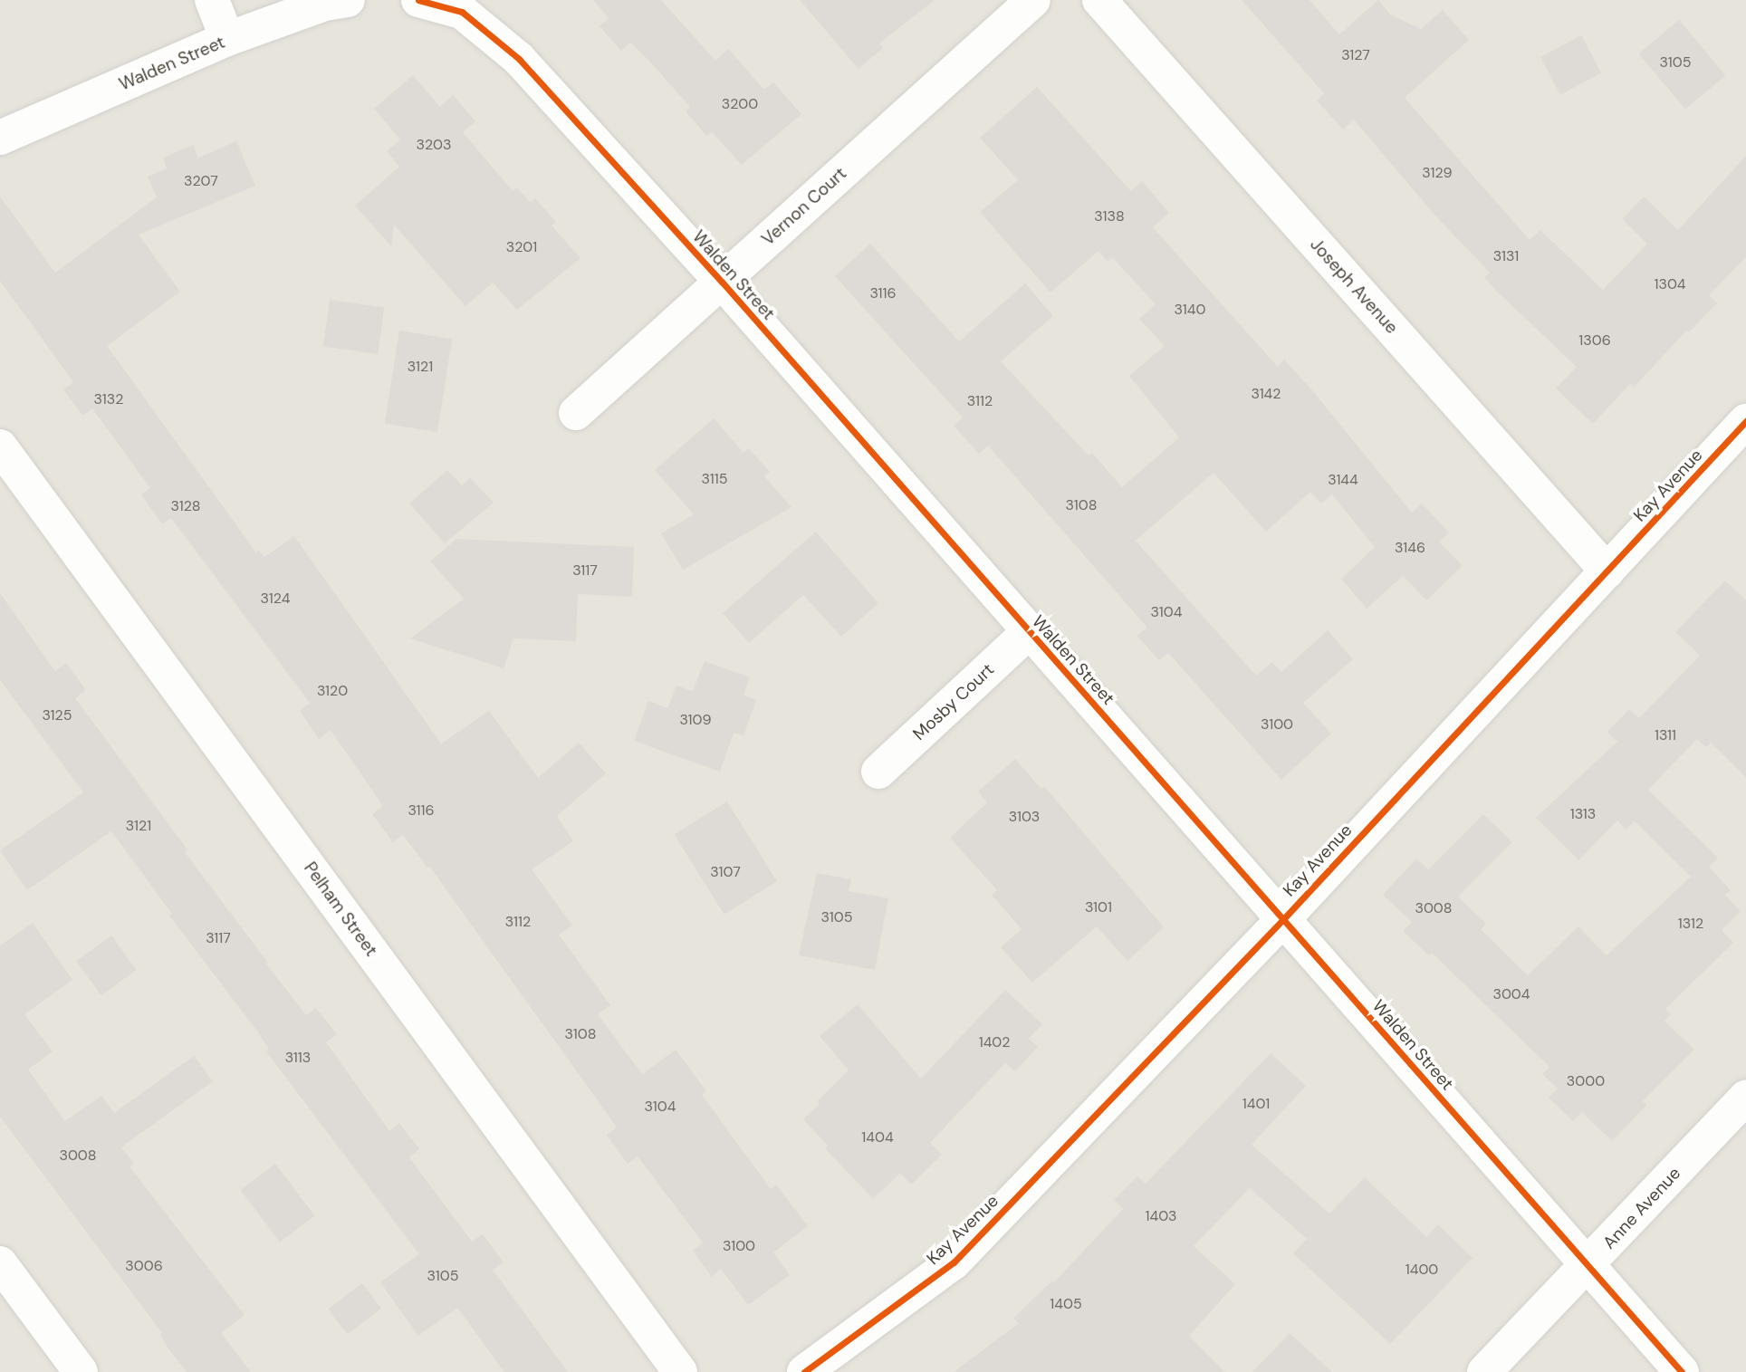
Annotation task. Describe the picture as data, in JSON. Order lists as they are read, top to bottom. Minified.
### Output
{"streets":{"street":["Walden Street","Vernon Court","Joseph Avenue","Kay Avenue","Mosby Court","Pelham Street","Anne Avenue"]},"crossings":[["Walden Street","Vernon Court"],["Walden Street","Kay Avenue"],["Walden Street","Mosby Court"],["Walden Street","Anne Avenue"],["Joseph Avenue","Kay Avenue"]],"house_numbers":["3127","3105","3200","3203","3129","3207","3138","3201","3131","1304","3116","3140","1306","3121","3142","3132","3112","3115","3144","3108","3128","3146","3117","3124","3104","3120","3125","3109","3100","1311","3116","1313","3103","3121","3107","3101","3008","3105","3112","1312","3117","3004","3108","1402","3113","3000","1401","3104","1404","3008","1403","3100","3006","1400","3105","1405"]}
